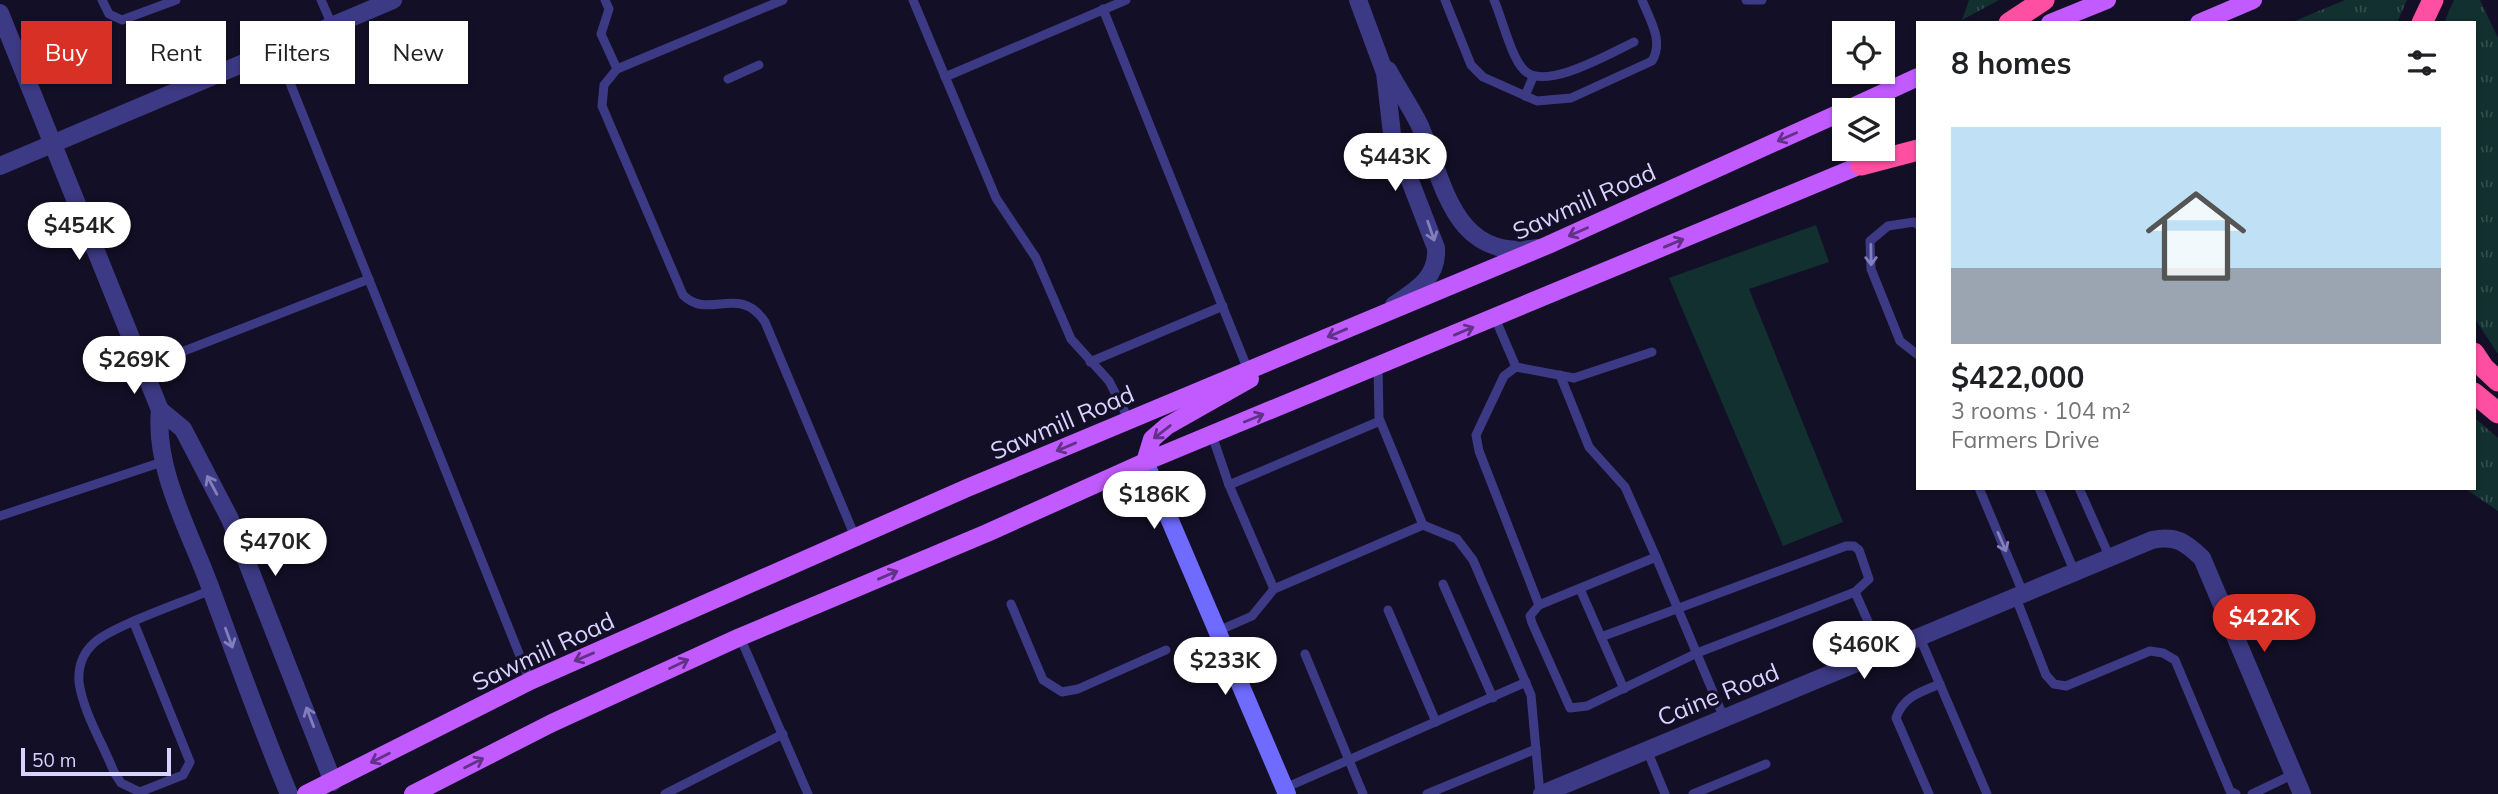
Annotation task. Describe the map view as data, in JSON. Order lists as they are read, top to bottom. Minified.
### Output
{"streets":{"main road":["Sawmill Road"],"street":["Caine Road"]},"scale_bar":"50 m","page":{"chip":["Buy","Rent","Filters","New"],"heading":"8 homes","list":[{"name":"$422,000","note":"3 rooms · 104 m² · Farmers Drive"}],"price":["$443K","$454K","$269K","$186K","$470K","$422K","$460K","$233K"],"scale":"50 m"}}
